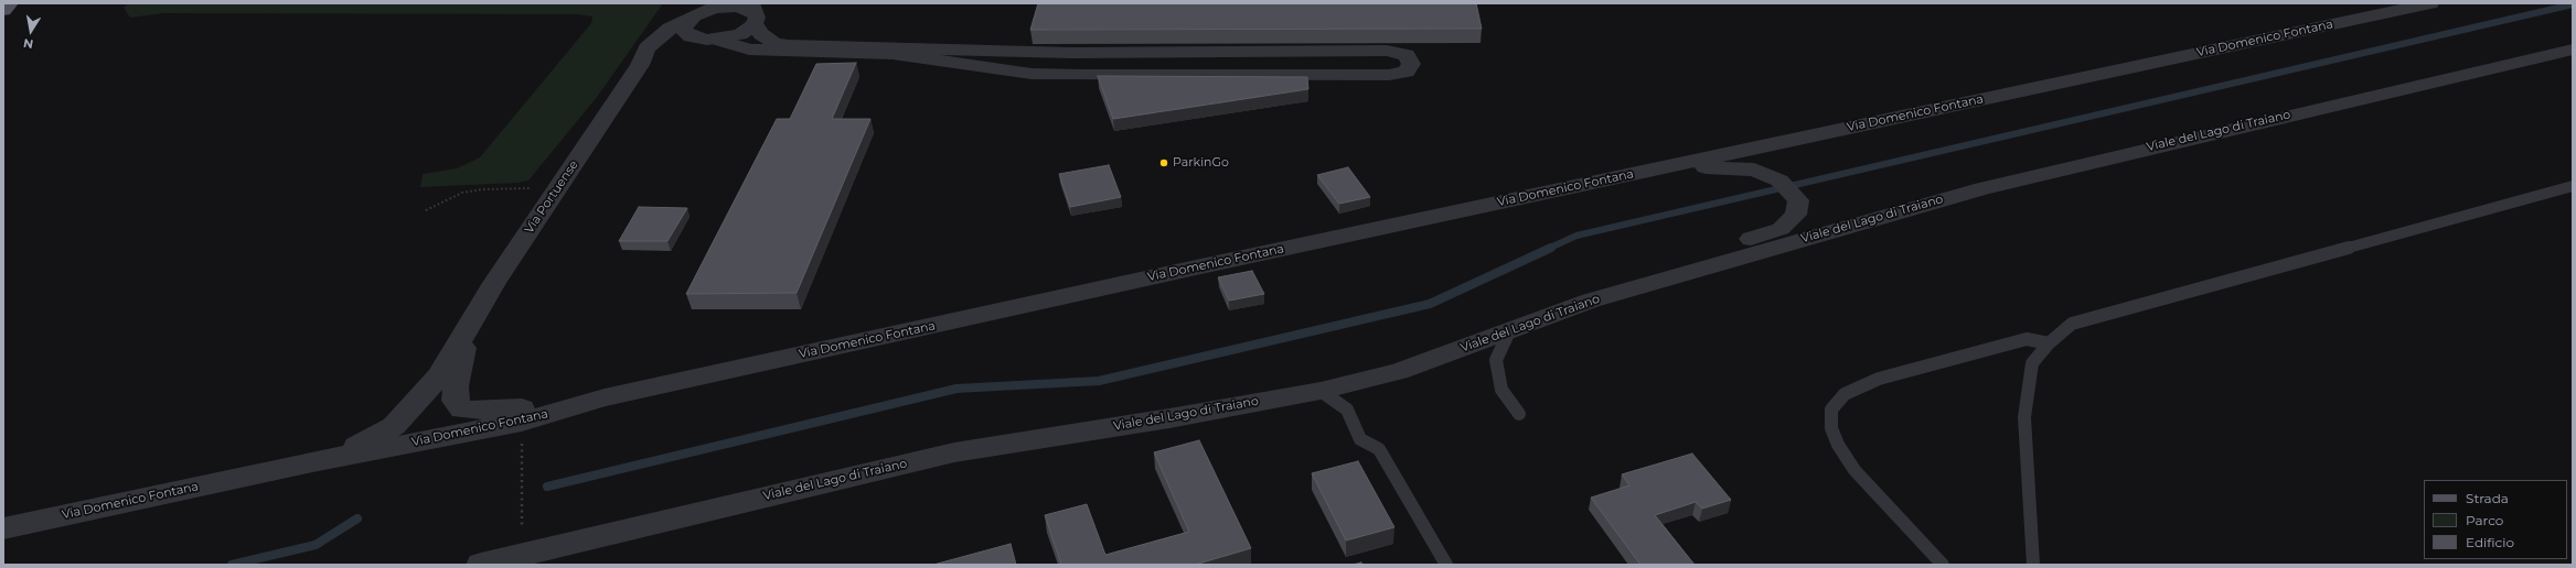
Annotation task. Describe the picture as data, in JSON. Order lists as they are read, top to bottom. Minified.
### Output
{"streets":{"street":["Via Domenico Fontana","Viale del Lago di Traiano","Via Portuense"]},"crossings":[["Via Domenico Fontana","Via Portuense"]],"places":["ParkinGo"],"legend":["Strada","Parco","Edificio"],"north":"bottom"}
